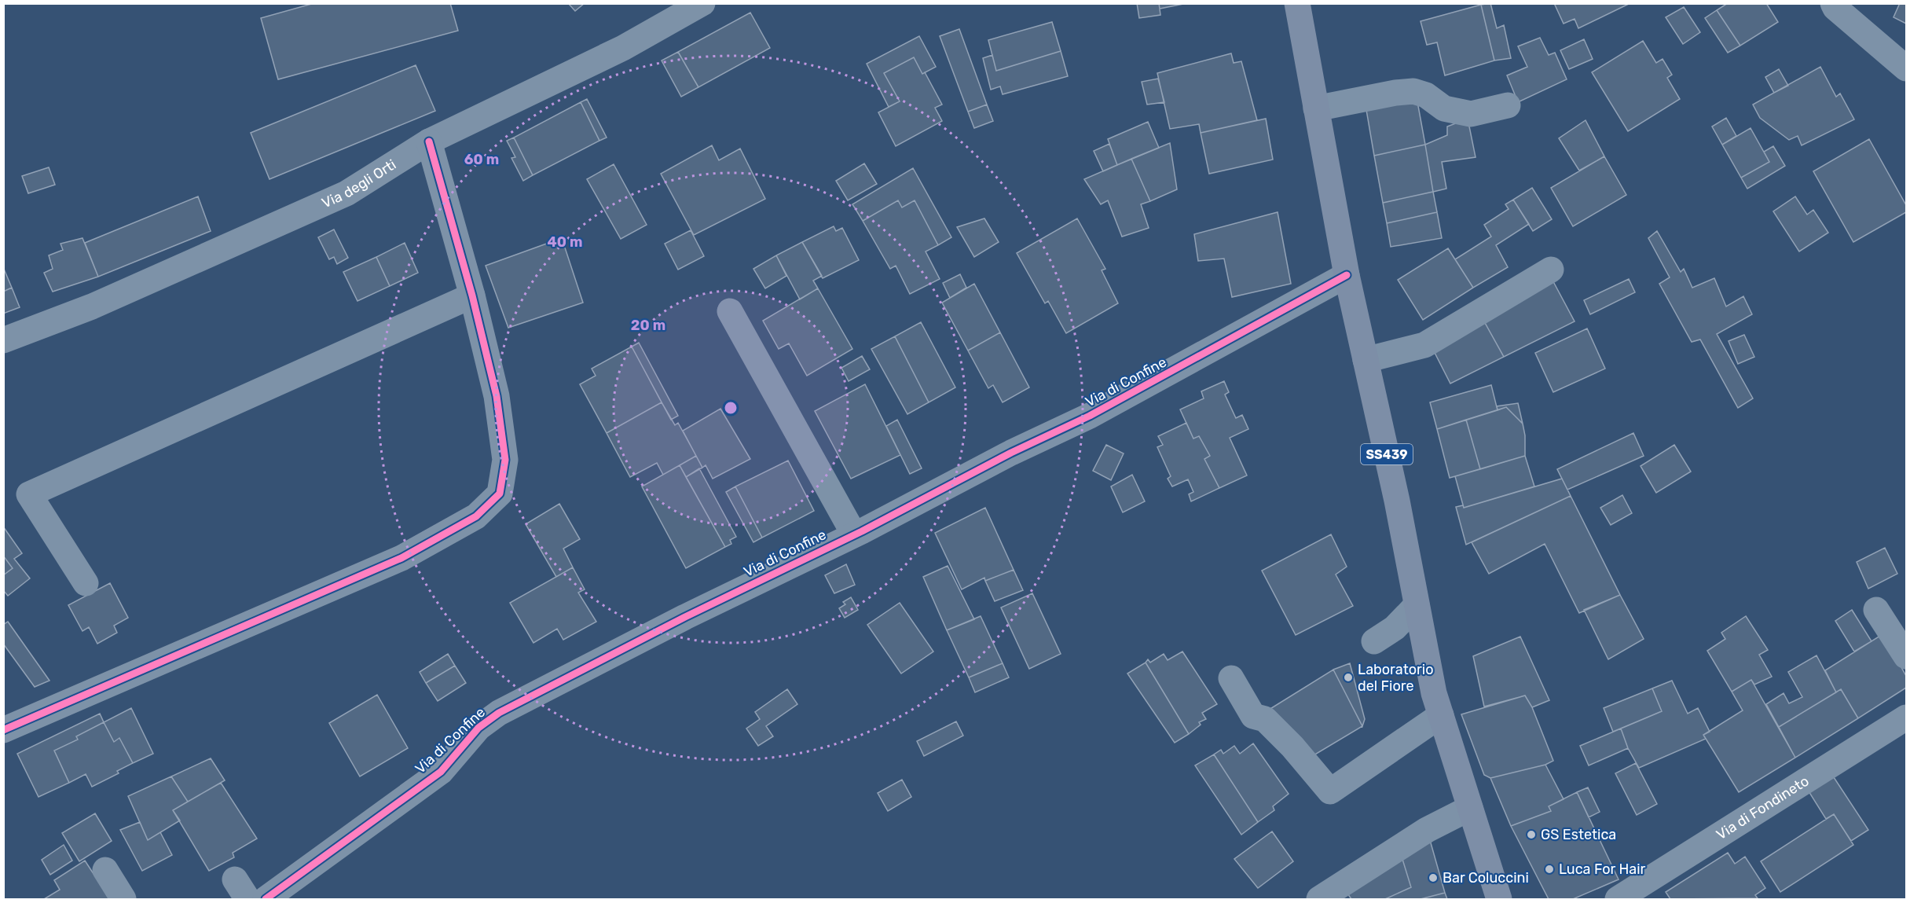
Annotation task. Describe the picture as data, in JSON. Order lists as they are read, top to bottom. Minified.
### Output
{"streets":{"main road":["SS439"],"street":["Via degli Orti","Via di Confine","Via di Fondineto"]},"crossings":[["Via di Confine","SS439"]],"places":["Laboratorio del Fiore","GS Estetica","Luca For Hair","Bar Coluccini"],"rings":["60 m","40 m","20 m"]}
